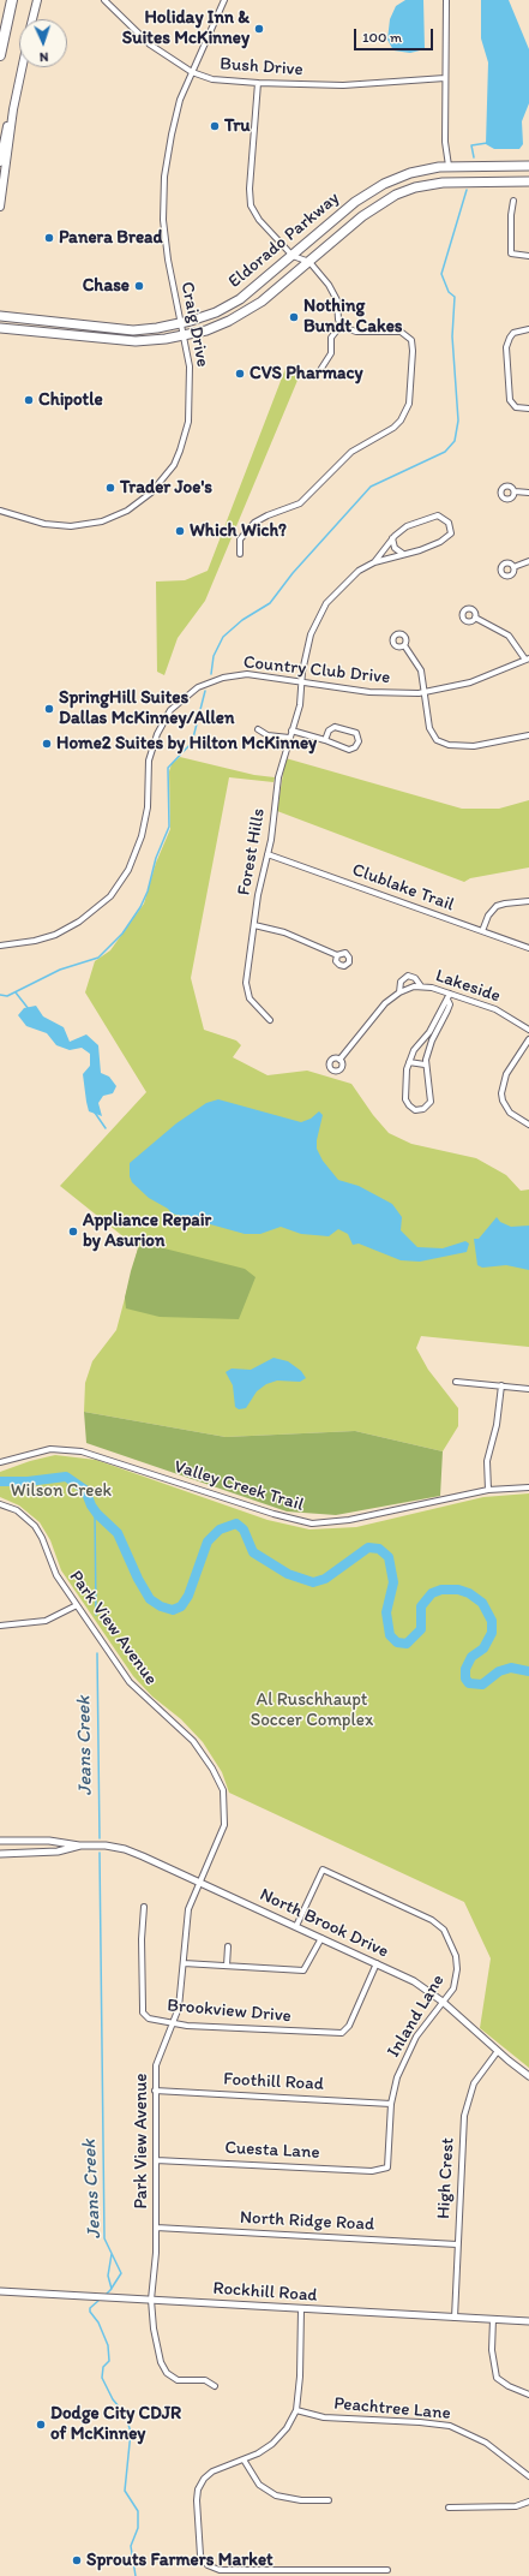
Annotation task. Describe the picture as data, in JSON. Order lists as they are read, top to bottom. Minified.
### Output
{"streets":{"main road":["Eldorado Parkway"],"street":["Bush Drive","Craig Drive","Country Club Drive","Forest Hills","Clublake Trail","Lakeside","Valley Creek Trail","Park View Avenue","North Brook Drive","Brookview Drive","Inland Lane","Foothill Road","Cuesta Lane","High Crest","North Ridge Road","Rockhill Road","Peachtree Lane"]},"crossings":[["Bush Drive","Craig Drive"],["Eldorado Parkway","Craig Drive"],["Country Club Drive","Forest Hills"],["Forest Hills","Clublake Trail"],["Park View Avenue","North Brook Drive"],["Park View Avenue","Brookview Drive"],["Park View Avenue","Foothill Road"],["Park View Avenue","Cuesta Lane"],["Park View Avenue","North Ridge Road"],["Park View Avenue","Rockhill Road"],["North Brook Drive","Brookview Drive"],["North Brook Drive","Inland Lane"],["North Brook Drive","High Crest"],["Inland Lane","Foothill Road"],["Inland Lane","Cuesta Lane"],["High Crest","North Ridge Road"],["High Crest","Rockhill Road"]],"water":["Jeans Creek"],"parks":["Wilson Creek","Al Ruschhaupt Soccer Complex"],"places":["Holiday Inn & Suites McKinney","Tru","Panera Bread","Chase","Nothing Bundt Cakes","CVS Pharmacy","Chipotle","Trader Joe's","Which Wich?","SpringHill Suites Dallas McKinney/Allen","Home2 Suites by Hilton McKinney","Appliance Repair by Asurion","Dodge City CDJR of McKinney","Sprouts Farmers Market"],"scale_bar":"100 m","north":"bottom"}
